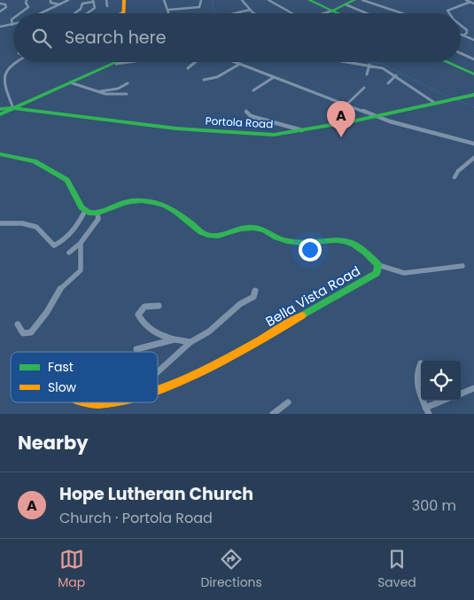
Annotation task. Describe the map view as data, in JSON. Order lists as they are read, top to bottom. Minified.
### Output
{"streets":{"street":["Portola Road","Bella Vista Road"]},"legend":["Fast","Slow"],"page":{"search":"Search here","pins":"A","heading":"Nearby","list":[{"mark":"A","name":"Hope Lutheran Church","note":"Church · Portola Road","value":"300 m"}],"nav":["Map","Directions","Saved"]}}
